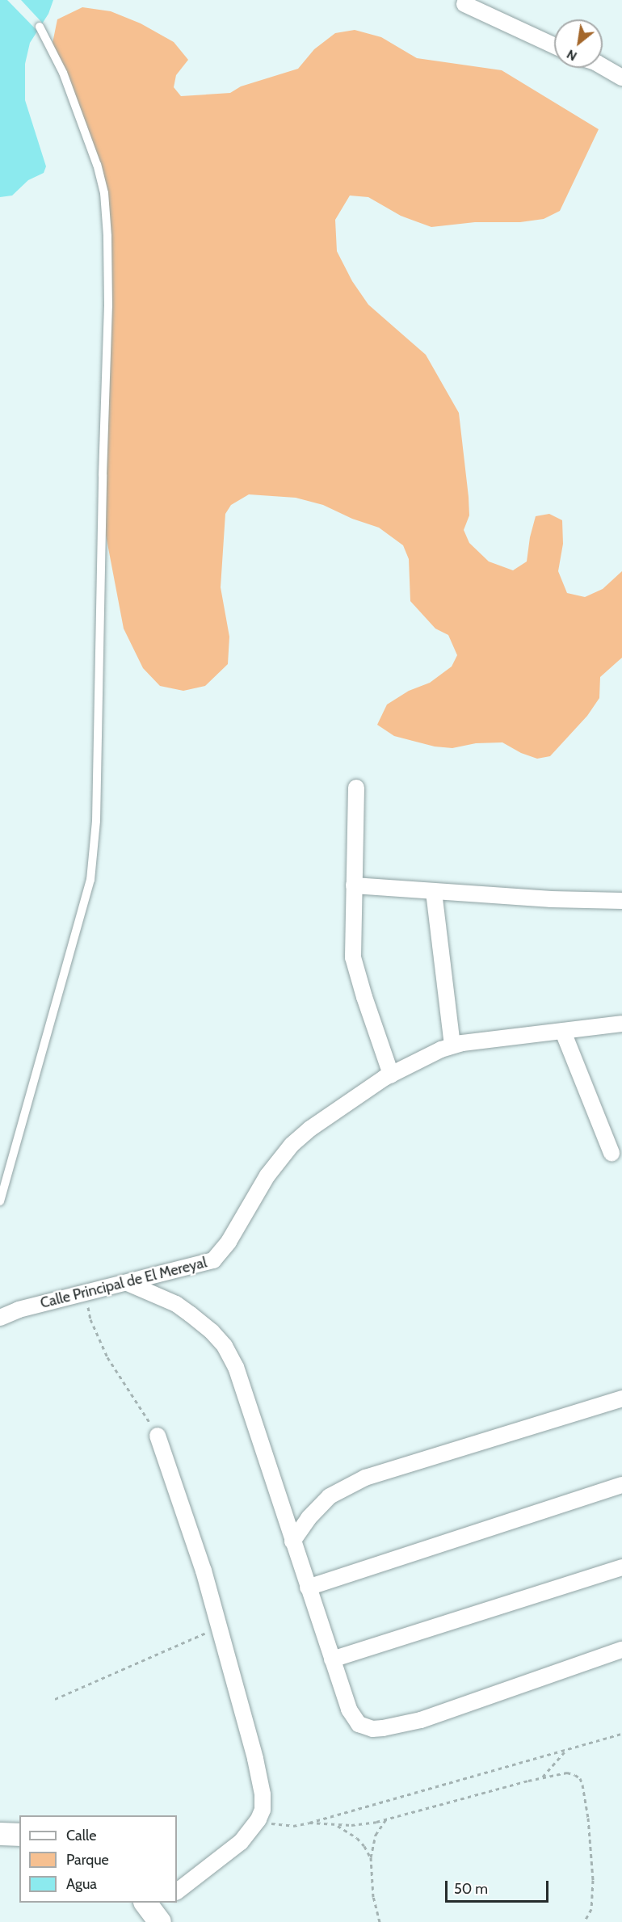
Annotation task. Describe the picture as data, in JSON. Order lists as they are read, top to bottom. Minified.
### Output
{"streets":{"street":["Calle Principal de El Mereyal"]},"legend":["Calle","Parque","Agua"],"scale_bar":"50 m","north":"bottom left"}
